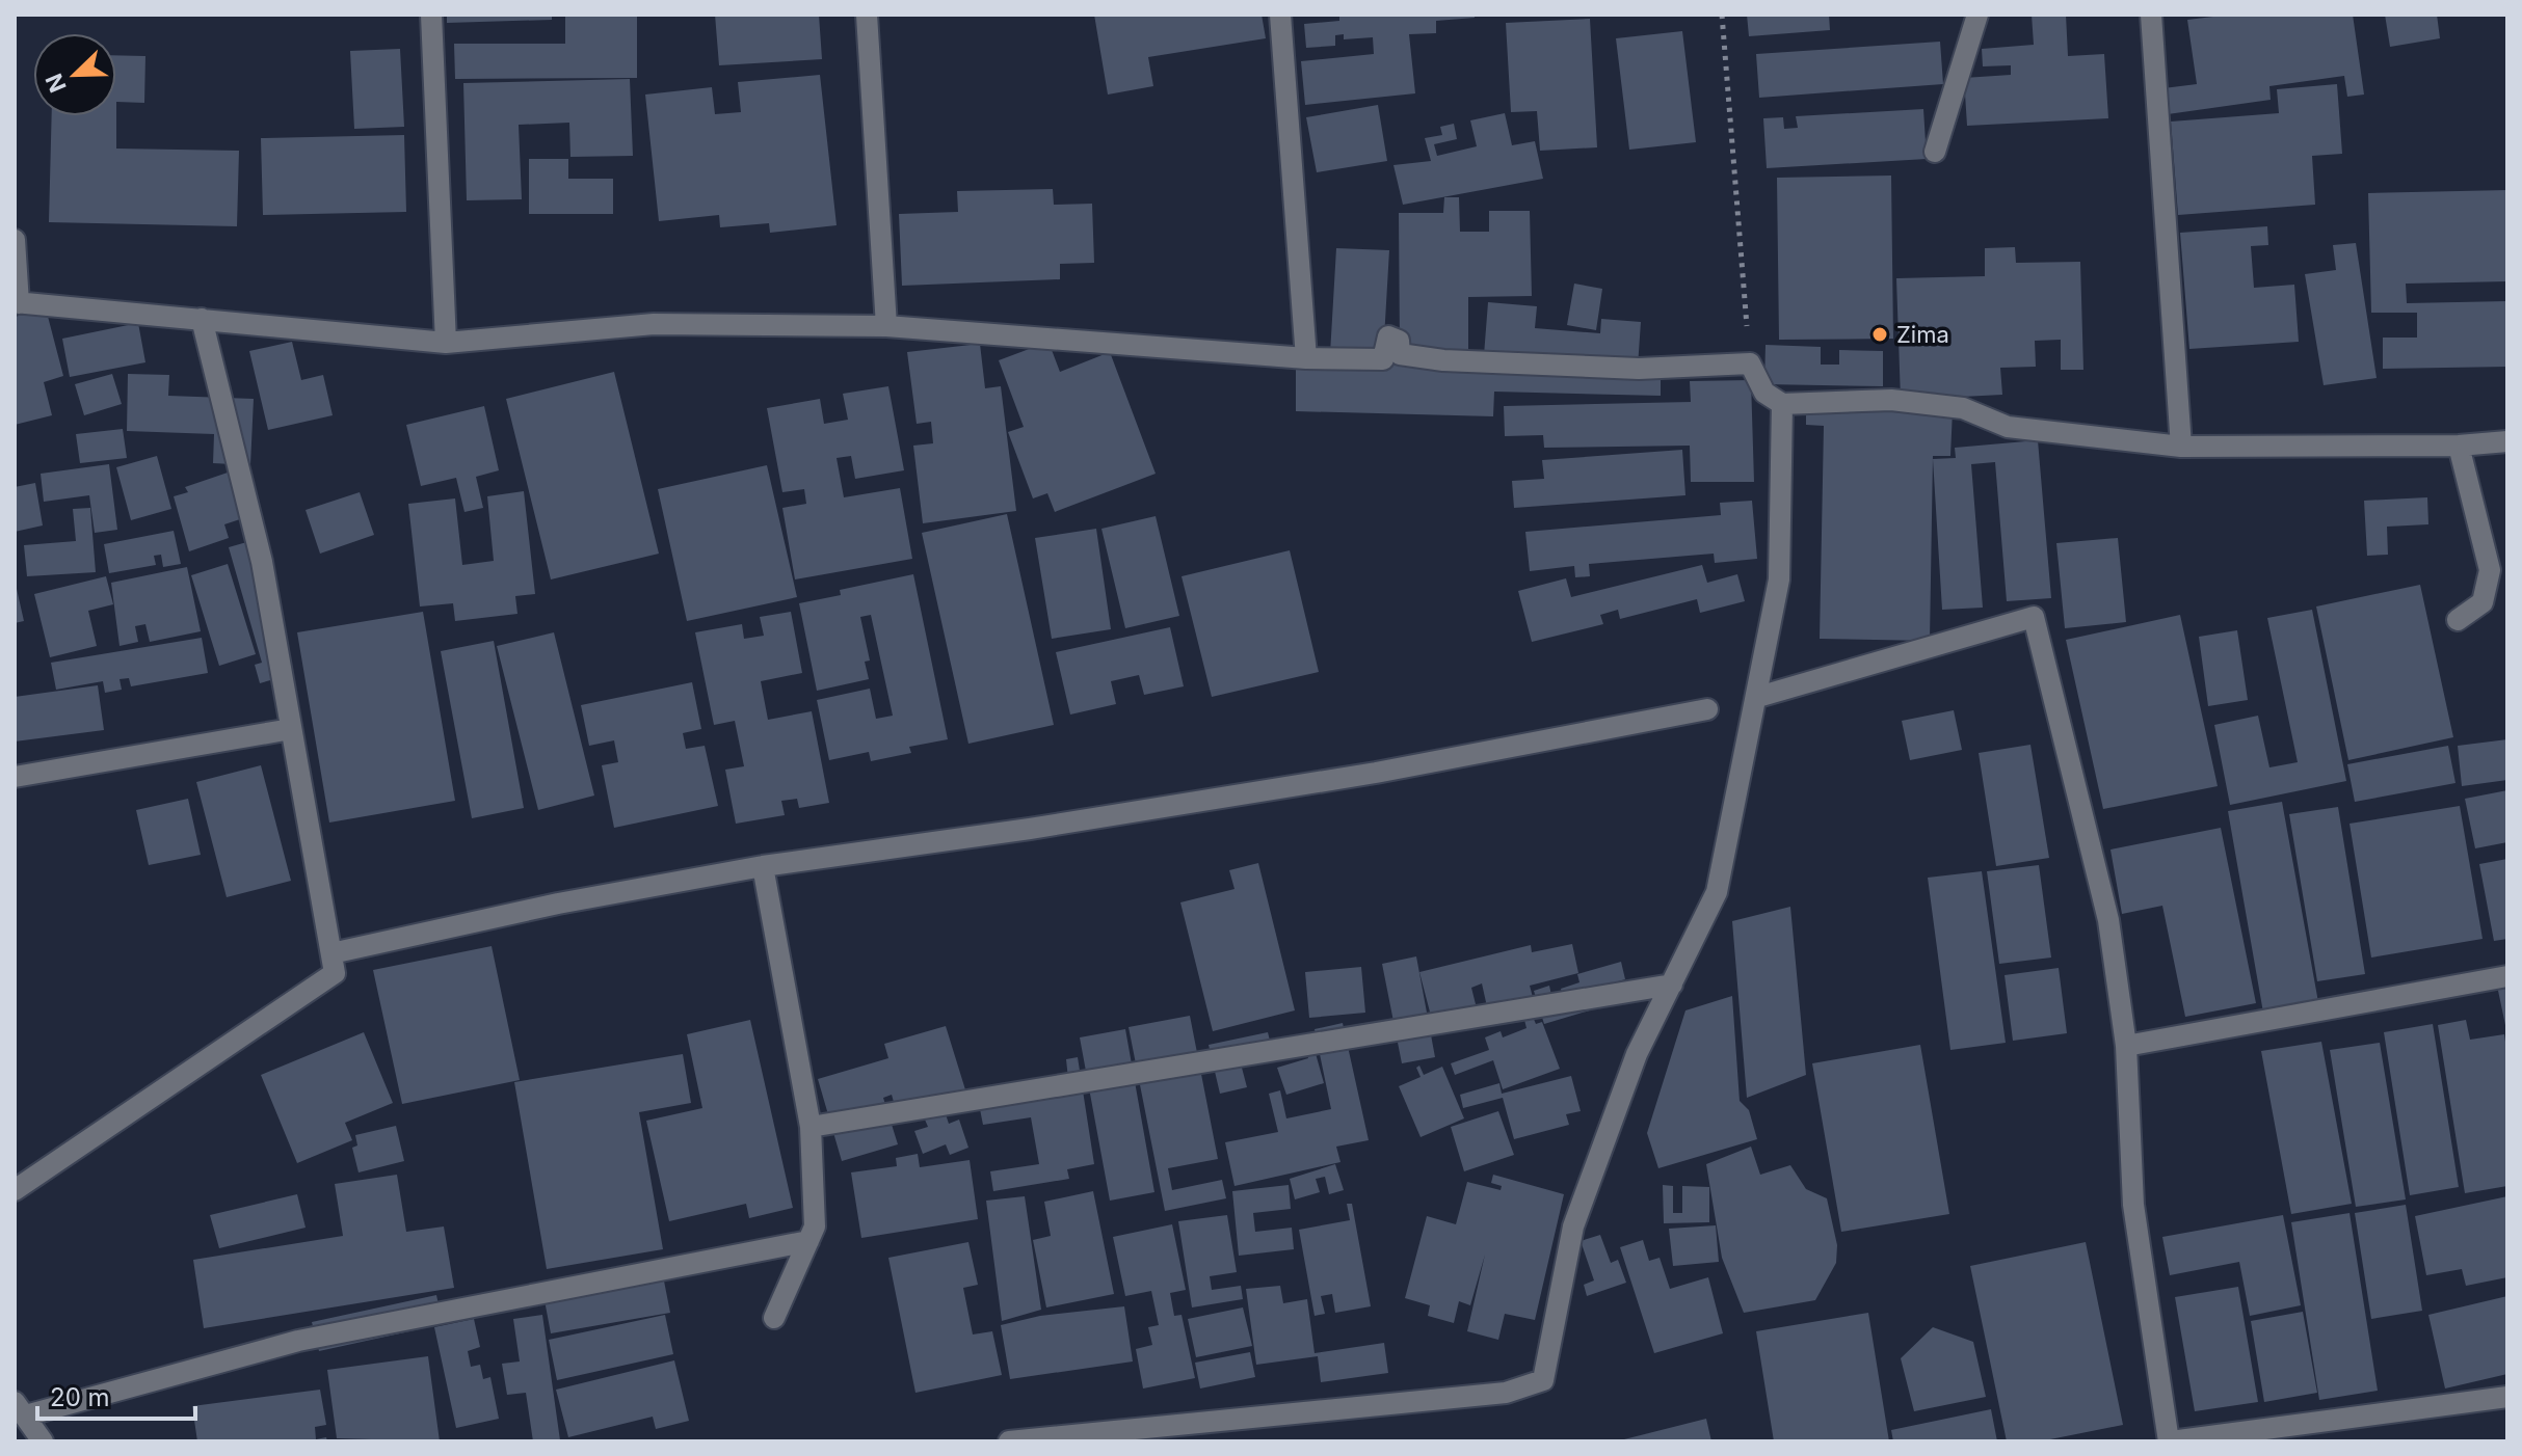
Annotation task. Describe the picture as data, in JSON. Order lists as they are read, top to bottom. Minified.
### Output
{"places":["Zima"],"scale_bar":"20 m","north":"bottom left"}
